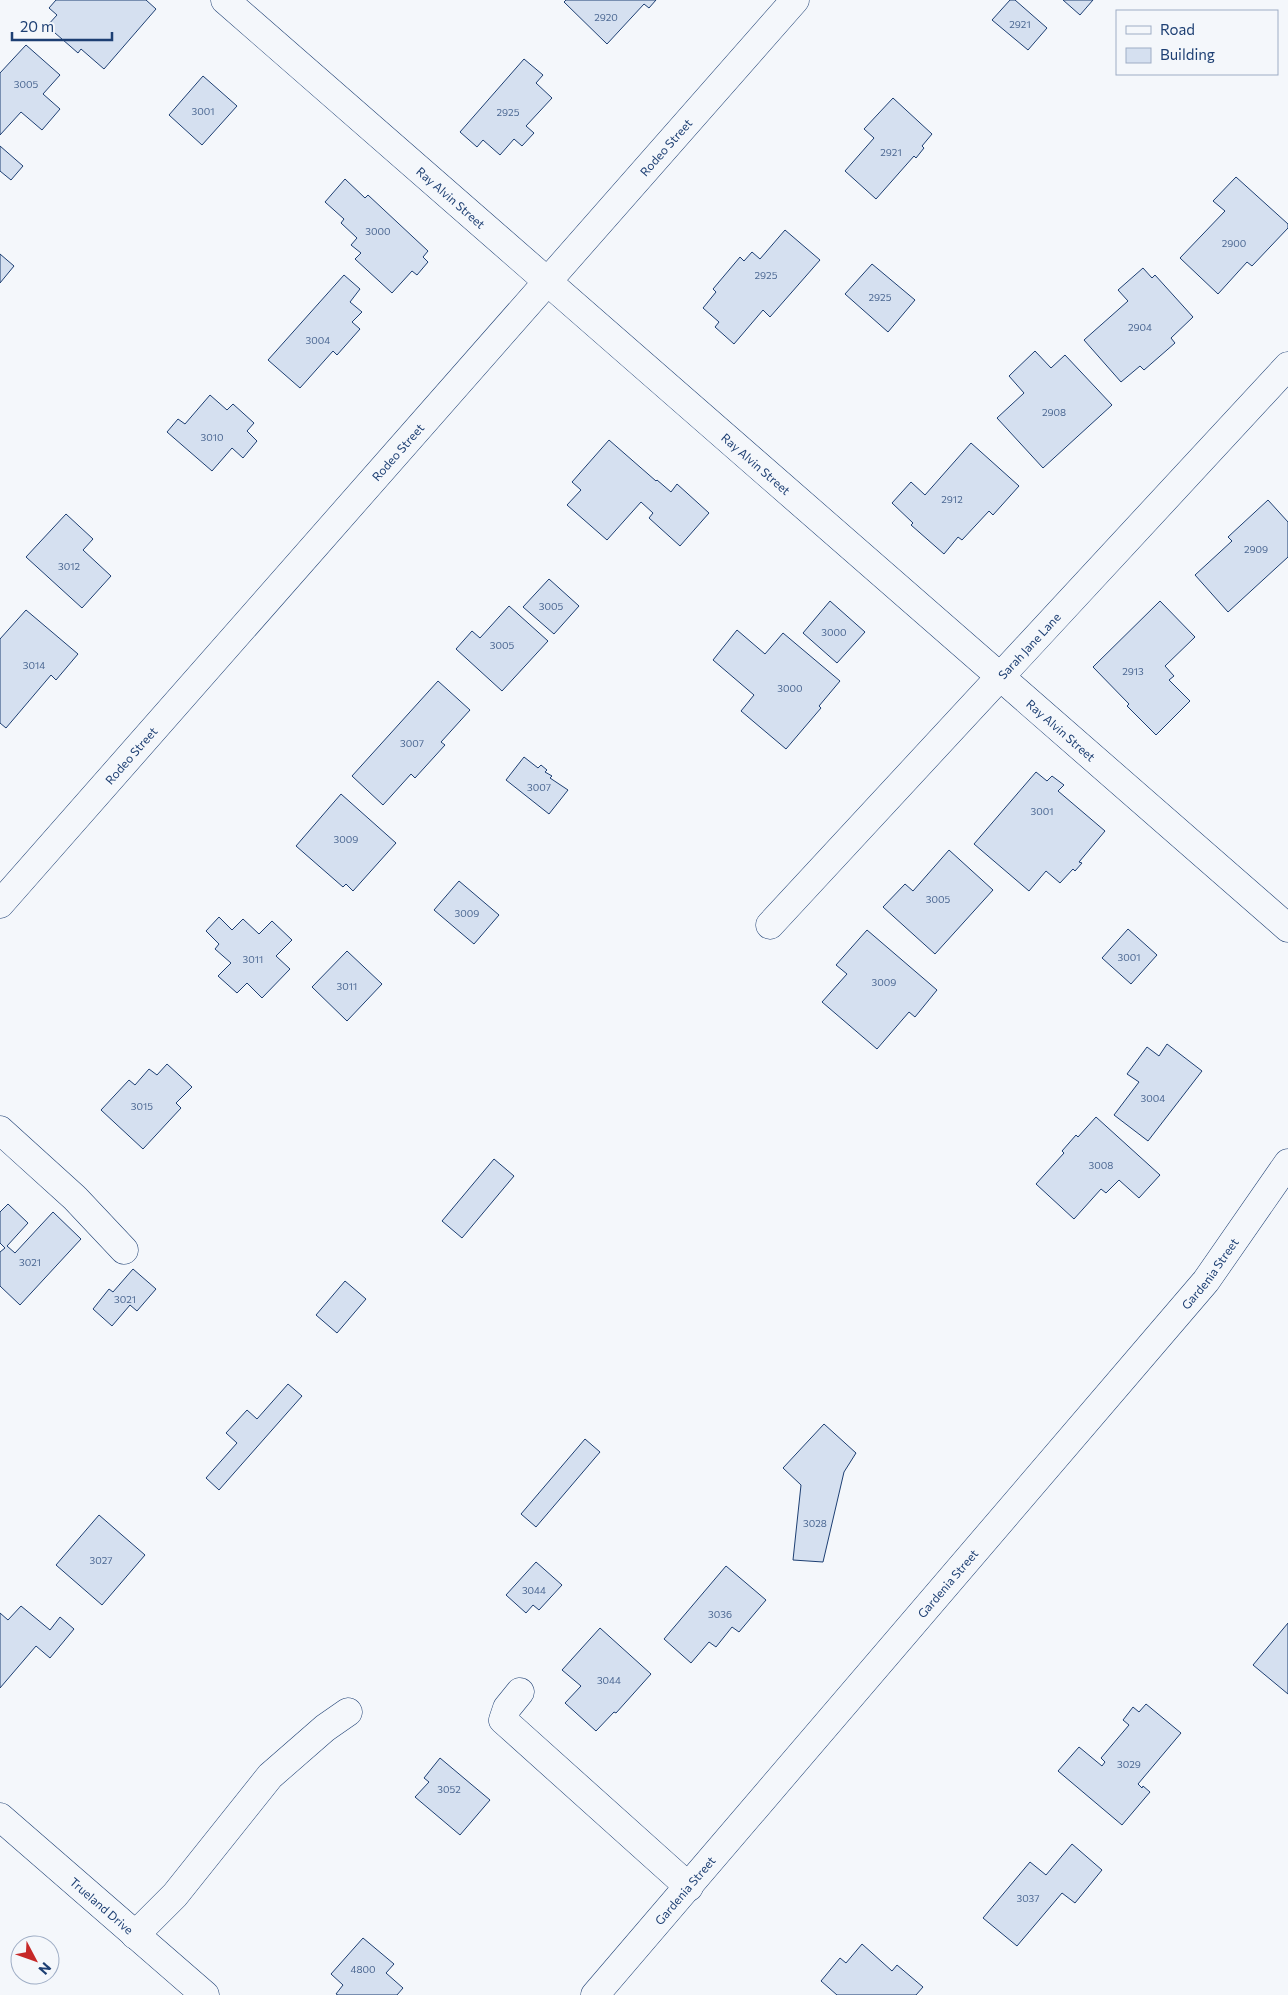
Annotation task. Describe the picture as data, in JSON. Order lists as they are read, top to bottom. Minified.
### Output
{"streets":{"street":["Rodeo Street","Ray Alvin Street","Sarah Jane Lane","Gardenia Street","Trueland Drive"]},"crossings":[["Rodeo Street","Ray Alvin Street"],["Ray Alvin Street","Sarah Jane Lane"]],"house_numbers":["2920","2921","3005","3001","2925","2921","3000","2900","2925","2925","2904","3004","2908","3010","2912","2909","3012","3005","3000","3005","3014","2913","3000","3007","3007","3001","3009","3005","3009","3001","3011","3009","3011","3004","3015","3008","3021","3021","3028","3027","3044","3036","3044","3029","3052","3037","4800"],"legend":["Road","Building"],"scale_bar":"20 m","north":"bottom right"}
